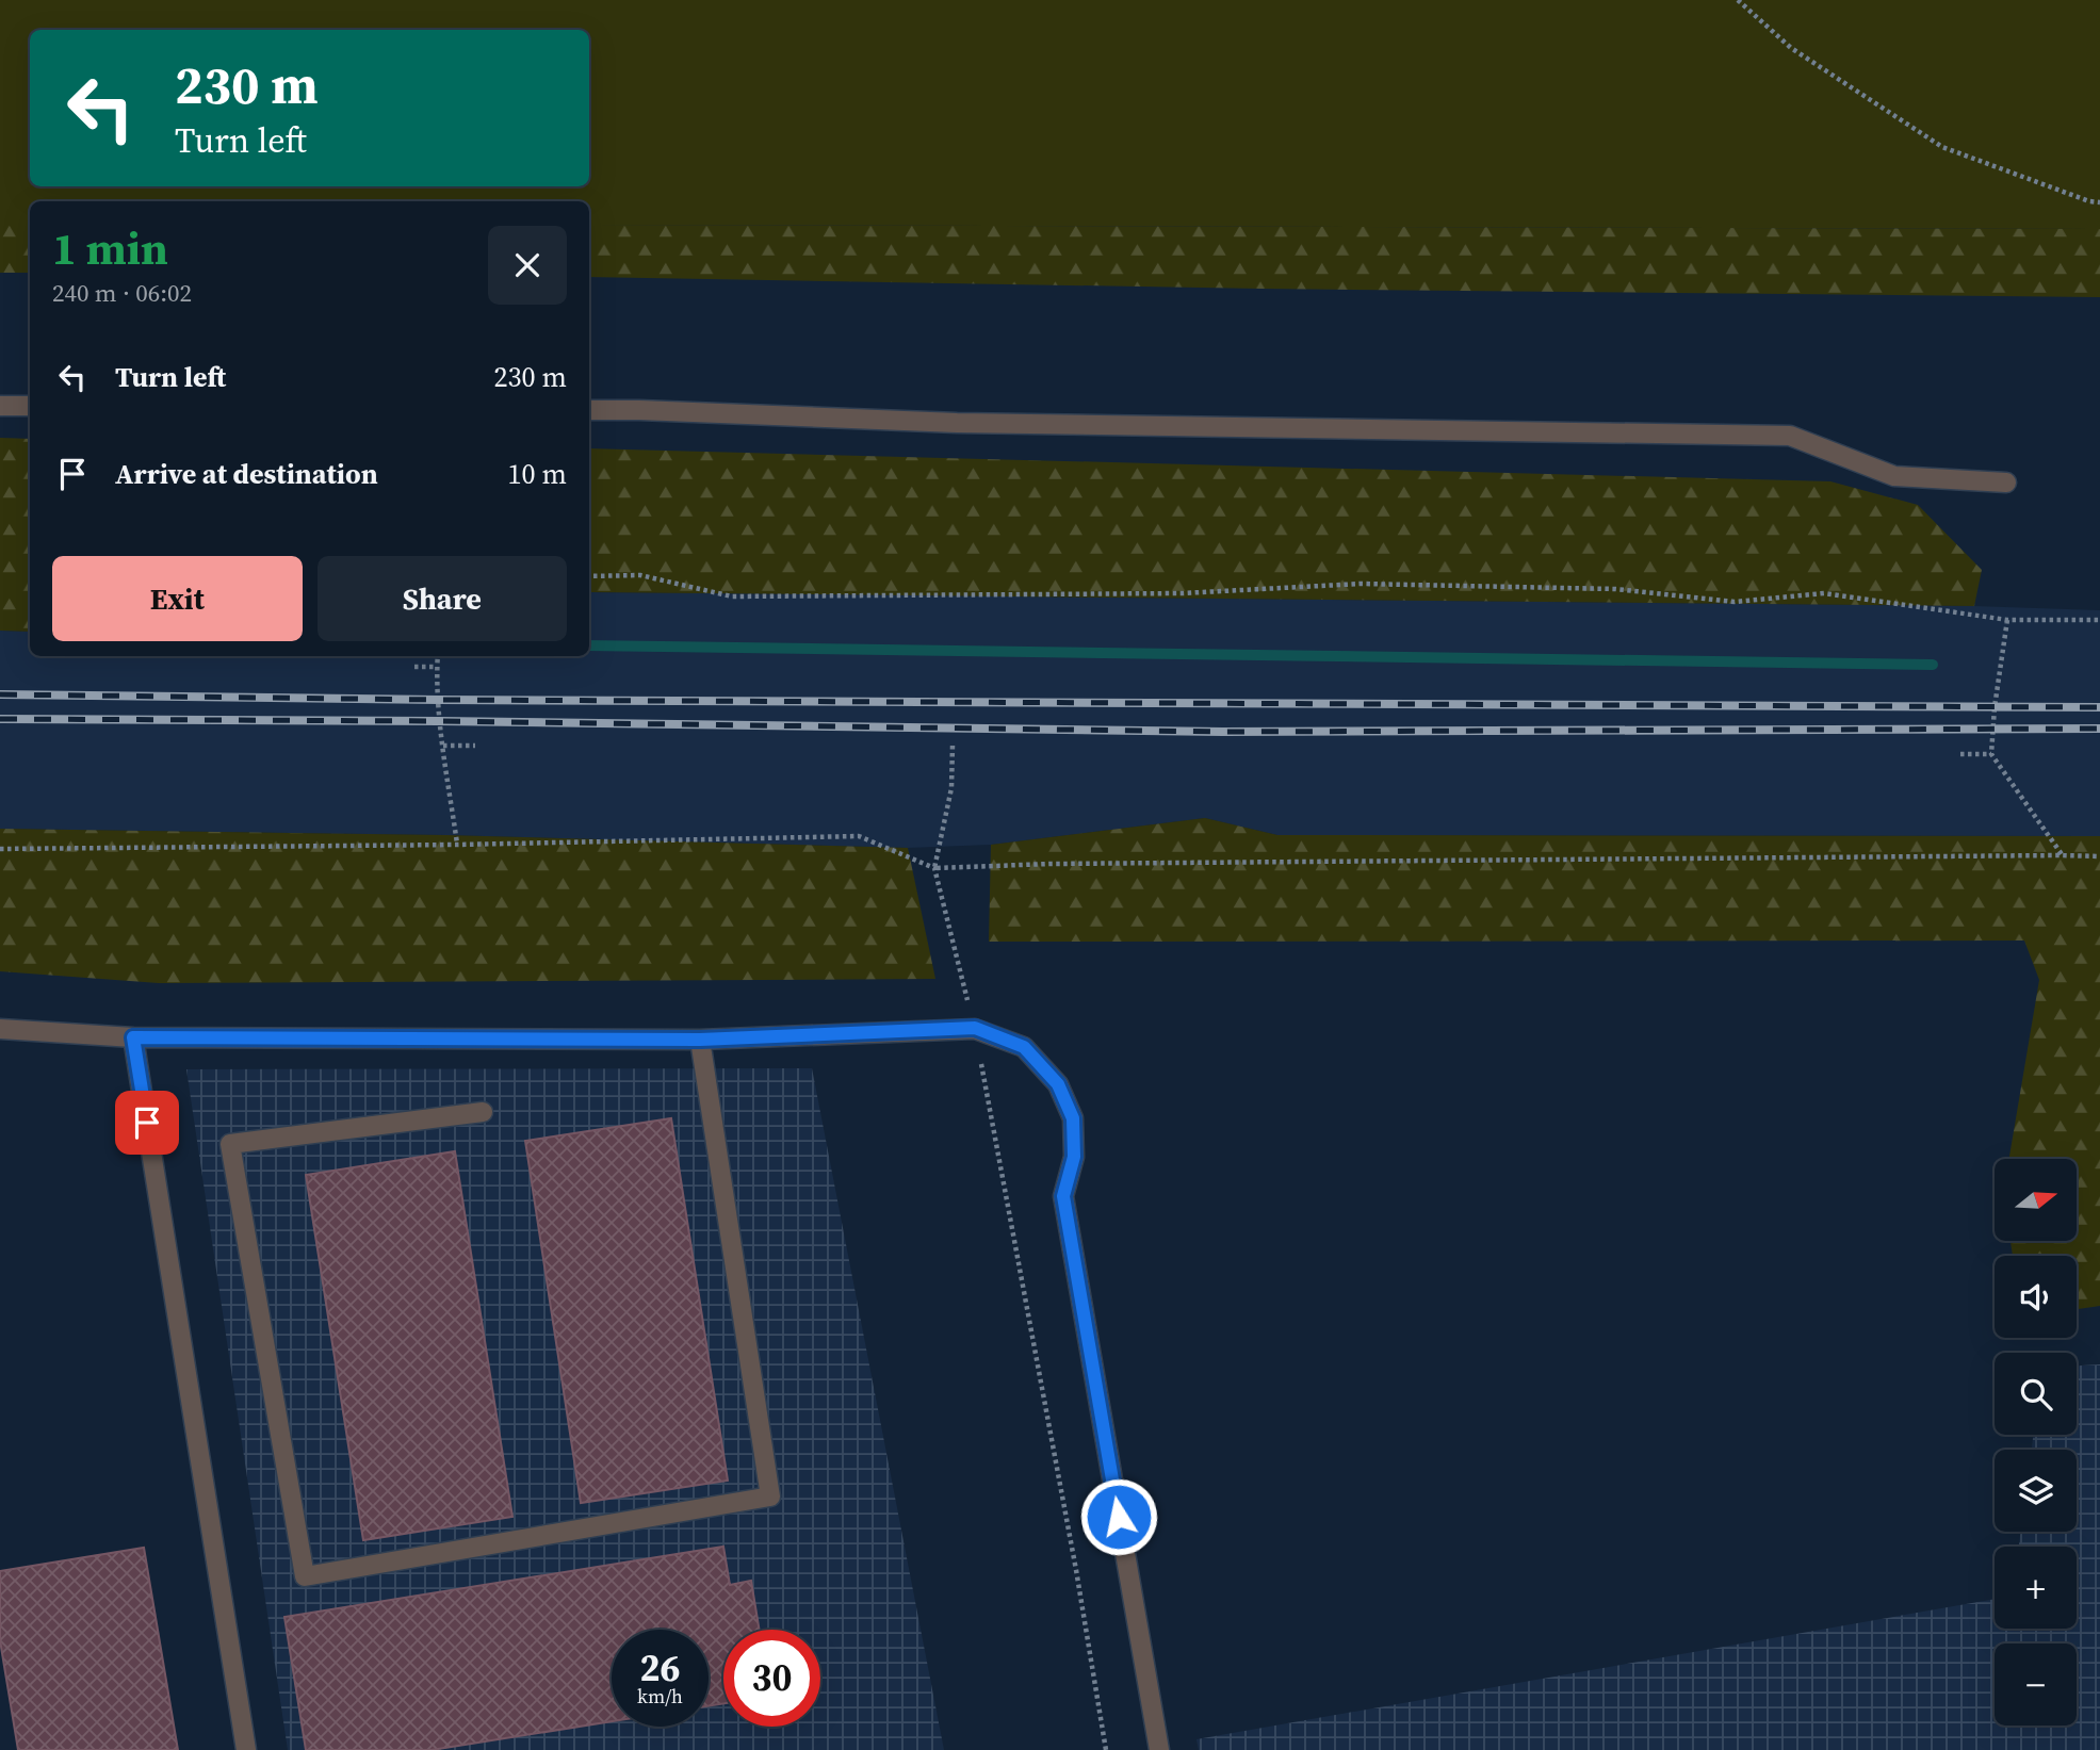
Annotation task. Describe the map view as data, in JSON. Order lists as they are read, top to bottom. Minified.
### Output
{"north":"right","page":{"turn":["230 m","Turn left"],"heading":["1 min","240 m · 06:02"],"list":[{"name":"Turn left","value":"230 m"},{"name":"Arrive at destination","value":"10 m"}],"buttons":["Exit","Share"],"map_buttons":["+","−"],"speed":"26 km/h","limit":"30"}}
